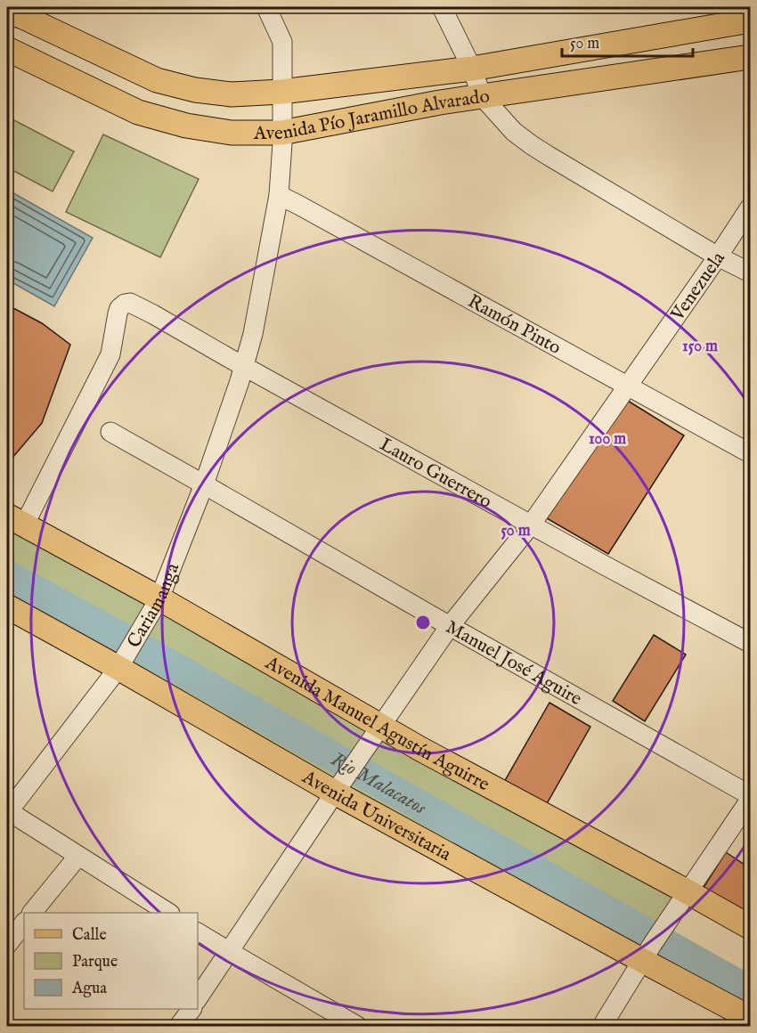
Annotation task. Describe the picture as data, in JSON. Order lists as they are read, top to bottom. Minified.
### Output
{"streets":{"main road":["Avenida Pío Jaramillo Alvarado","Avenida Manuel Agustín Aguirre","Avenida Universitaria"],"street":["Venezuela","Ramón Pinto","Lauro Guerrero","Cariamanga","Manuel José Aguire"]},"crossings":[["Avenida Pío Jaramillo Alvarado","Cariamanga"],["Venezuela","Ramón Pinto"],["Venezuela","Lauro Guerrero"],["Venezuela","Manuel José Aguire"],["Venezuela","Avenida Manuel Agustín Aguirre"],["Venezuela","Avenida Universitaria"],["Ramón Pinto","Cariamanga"],["Lauro Guerrero","Cariamanga"],["Lauro Guerrero","Avenida Manuel Agustín Aguirre"],["Cariamanga","Manuel José Aguire"],["Cariamanga","Avenida Manuel Agustín Aguirre"],["Cariamanga","Avenida Universitaria"]],"water":["Rio Malacatos"],"legend":["Calle","Parque","Agua"],"scale_bar":"50 m","rings":["150 m","100 m","50 m"]}
